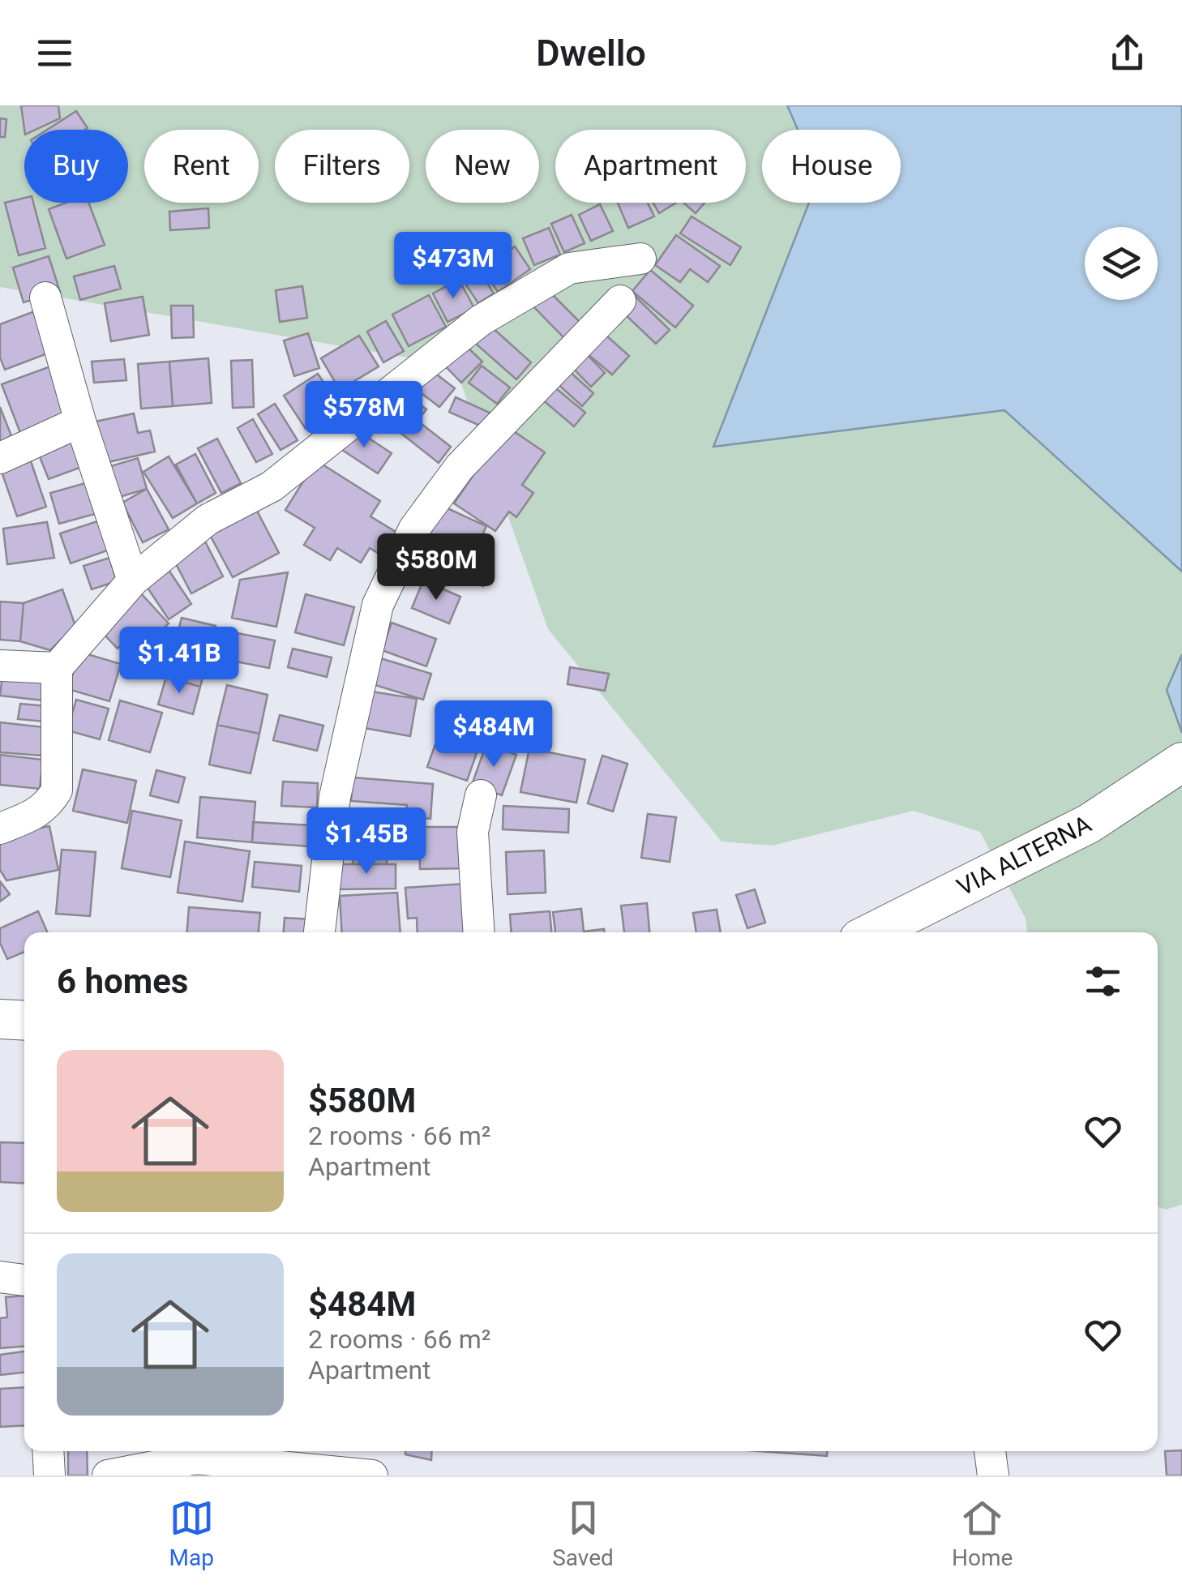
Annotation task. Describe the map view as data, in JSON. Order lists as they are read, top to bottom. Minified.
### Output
{"streets":{"main road":["VIA ALTERNA"]},"page":{"header":"Dwello","chip":["Buy","Rent","Filters","New","Apartment","House"],"price":["$473M","$578M","$580M","$1.41B","$484M","$1.45B"],"heading":"6 homes","list":[{"name":"$580M","note":"2 rooms · 66 m² · Apartment"},{"name":"$484M","note":"2 rooms · 66 m² · Apartment"}],"tabs":["Map","Saved","Home"]}}
